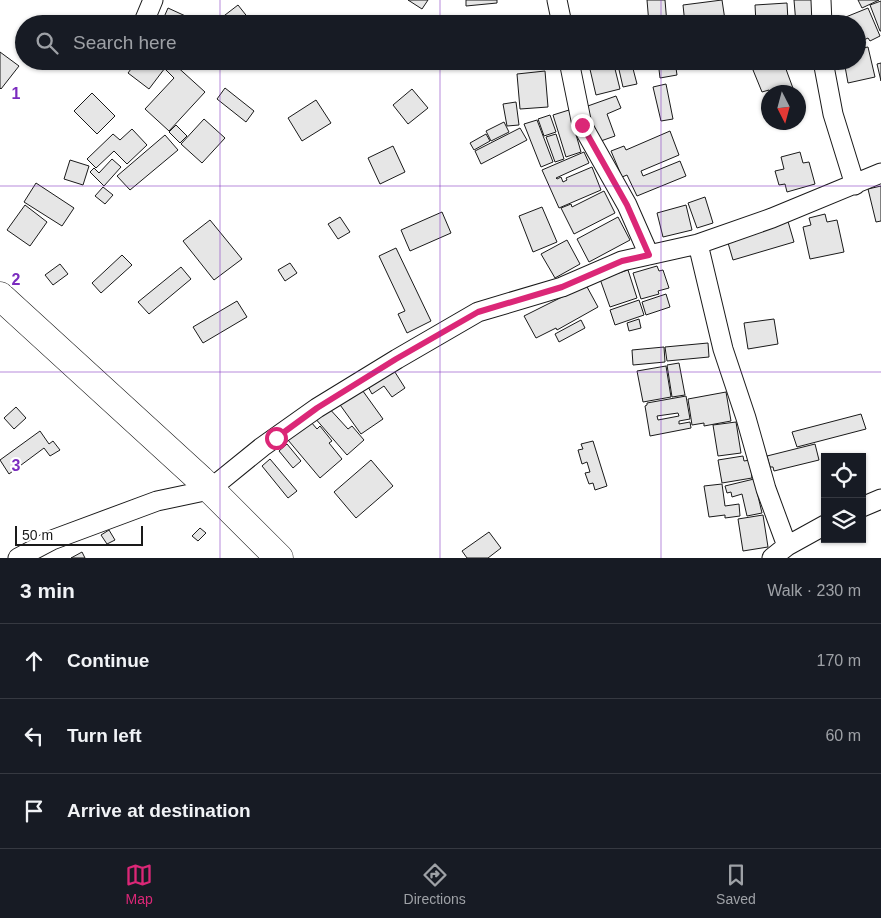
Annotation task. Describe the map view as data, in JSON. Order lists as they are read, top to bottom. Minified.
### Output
{"scale_bar":"50 m","north":"bottom","page":{"search":"Search here","scale":"50 m","heading":["3 min","Walk · 230 m"],"list":[["Continue","170 m"],["Turn left","60 m"],"Arrive at destination"],"nav":["Map","Directions","Saved"]},"grid":{"rows":["1","2","3"]}}
